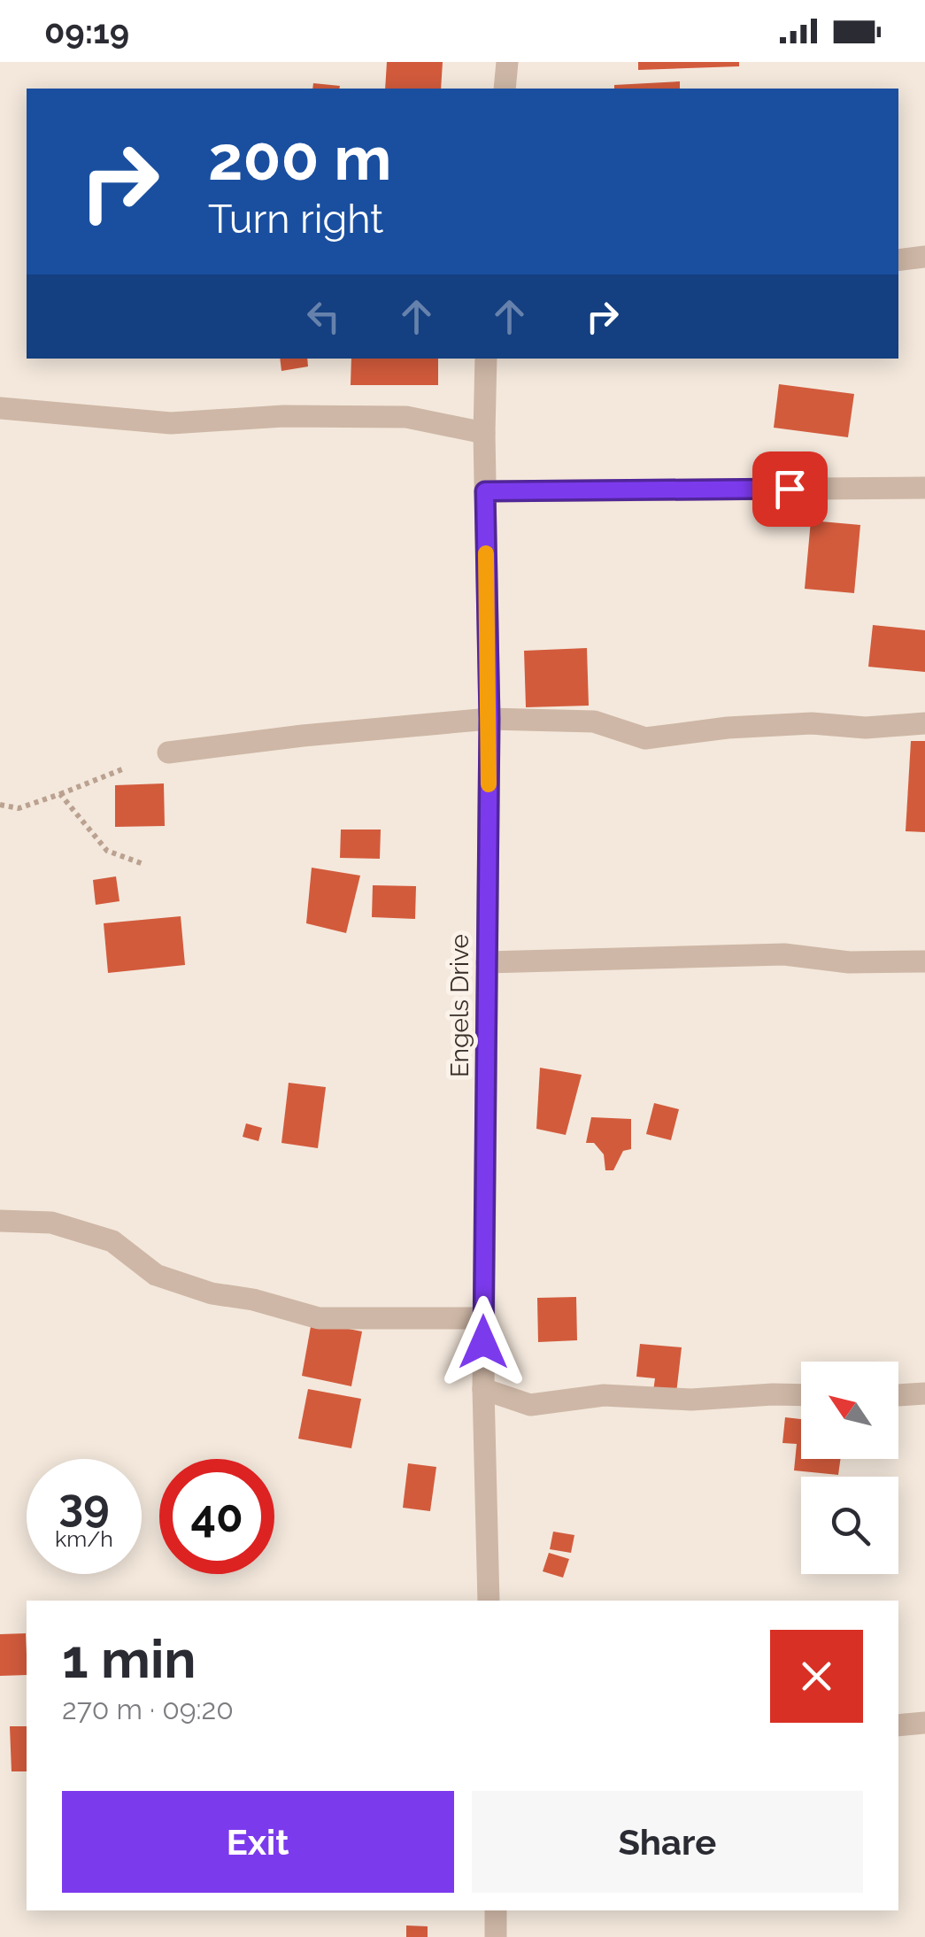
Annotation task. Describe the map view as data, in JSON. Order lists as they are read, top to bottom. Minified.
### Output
{"streets":{"street":["Engels Drive"]},"north":"top left","page":{"status":"09:19","turn":["200 m","Turn right"],"speed":"39 km/h","limit":"40","heading":["1 min","270 m · 09:20"],"buttons":["Exit","Share"]}}
